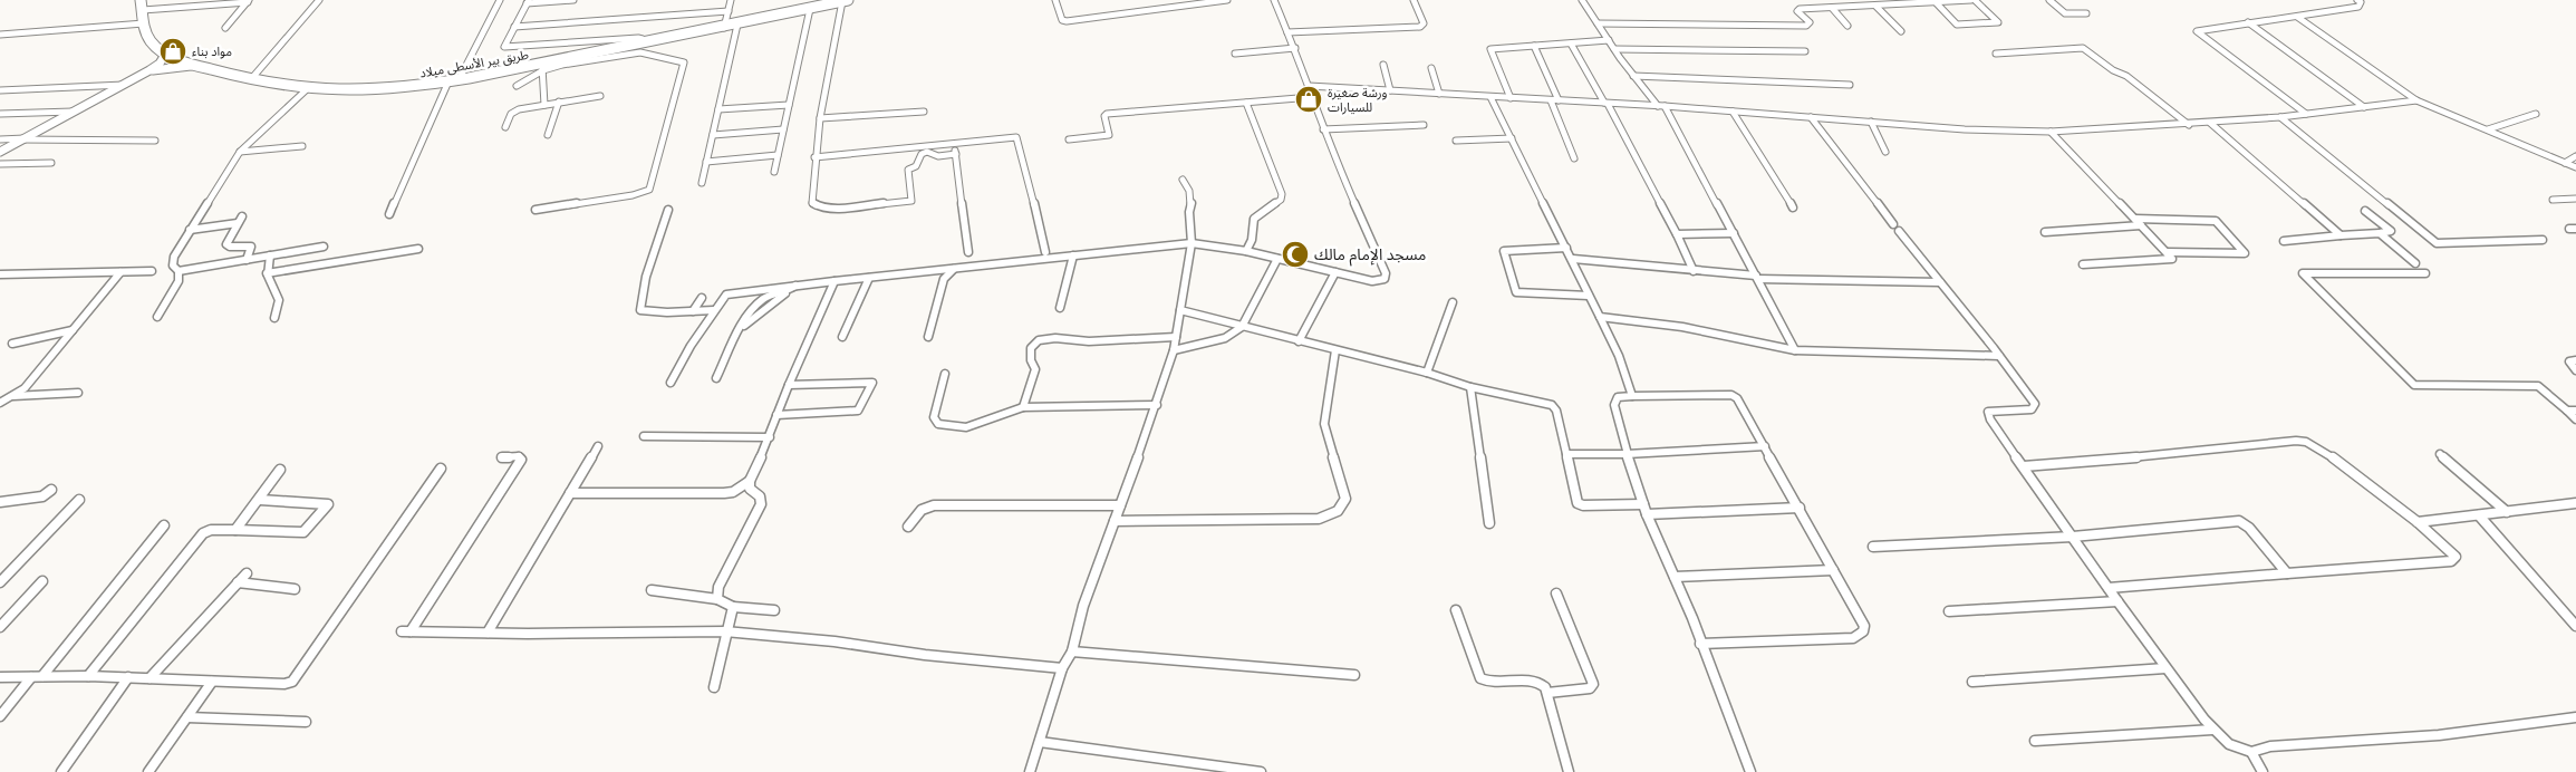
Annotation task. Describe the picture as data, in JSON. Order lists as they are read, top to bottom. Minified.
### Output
{"streets":{"main road":["طريق بير الأسطى ميلاد"]},"places":{"shop":["مواد بناء","ورشة صغيرة للسيارات"],"mosque":["مسجد الإمام مالك"]}}
